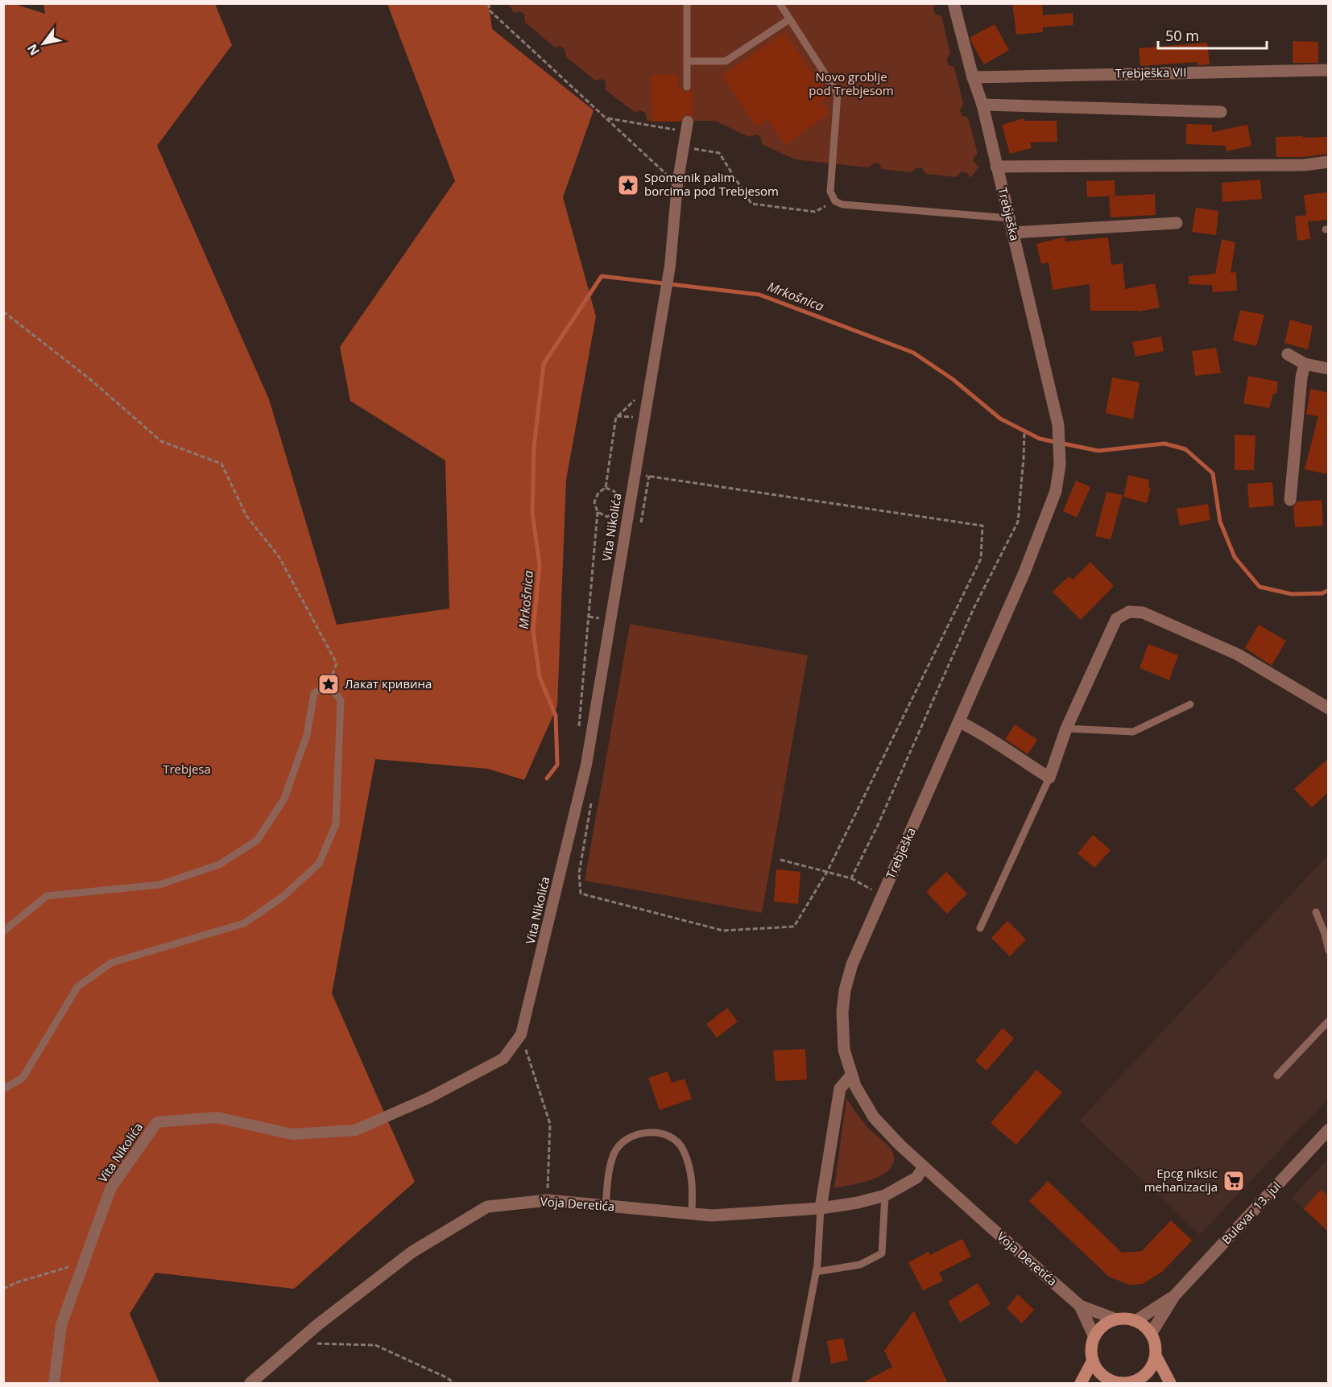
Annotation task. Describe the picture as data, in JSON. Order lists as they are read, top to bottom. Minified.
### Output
{"streets":{"street":["Trebješka VII","Trebješka","Vita Nikolića","Voja Deretića","Bulevar 13. jul"]},"crossings":[["Trebješka VII","Trebješka"],["Trebješka","Voja Deretića"]],"water":["Mrkošnica"],"parks":["Novo groblje pod Trebjesom","Trebjesa"],"places":{"place":["Spomenik palim borcima pod Trebjesom","Лакат кривина"],"supermarket":["Epcg niksic mehanizacija"]},"scale_bar":"50 m","north":"bottom left"}
